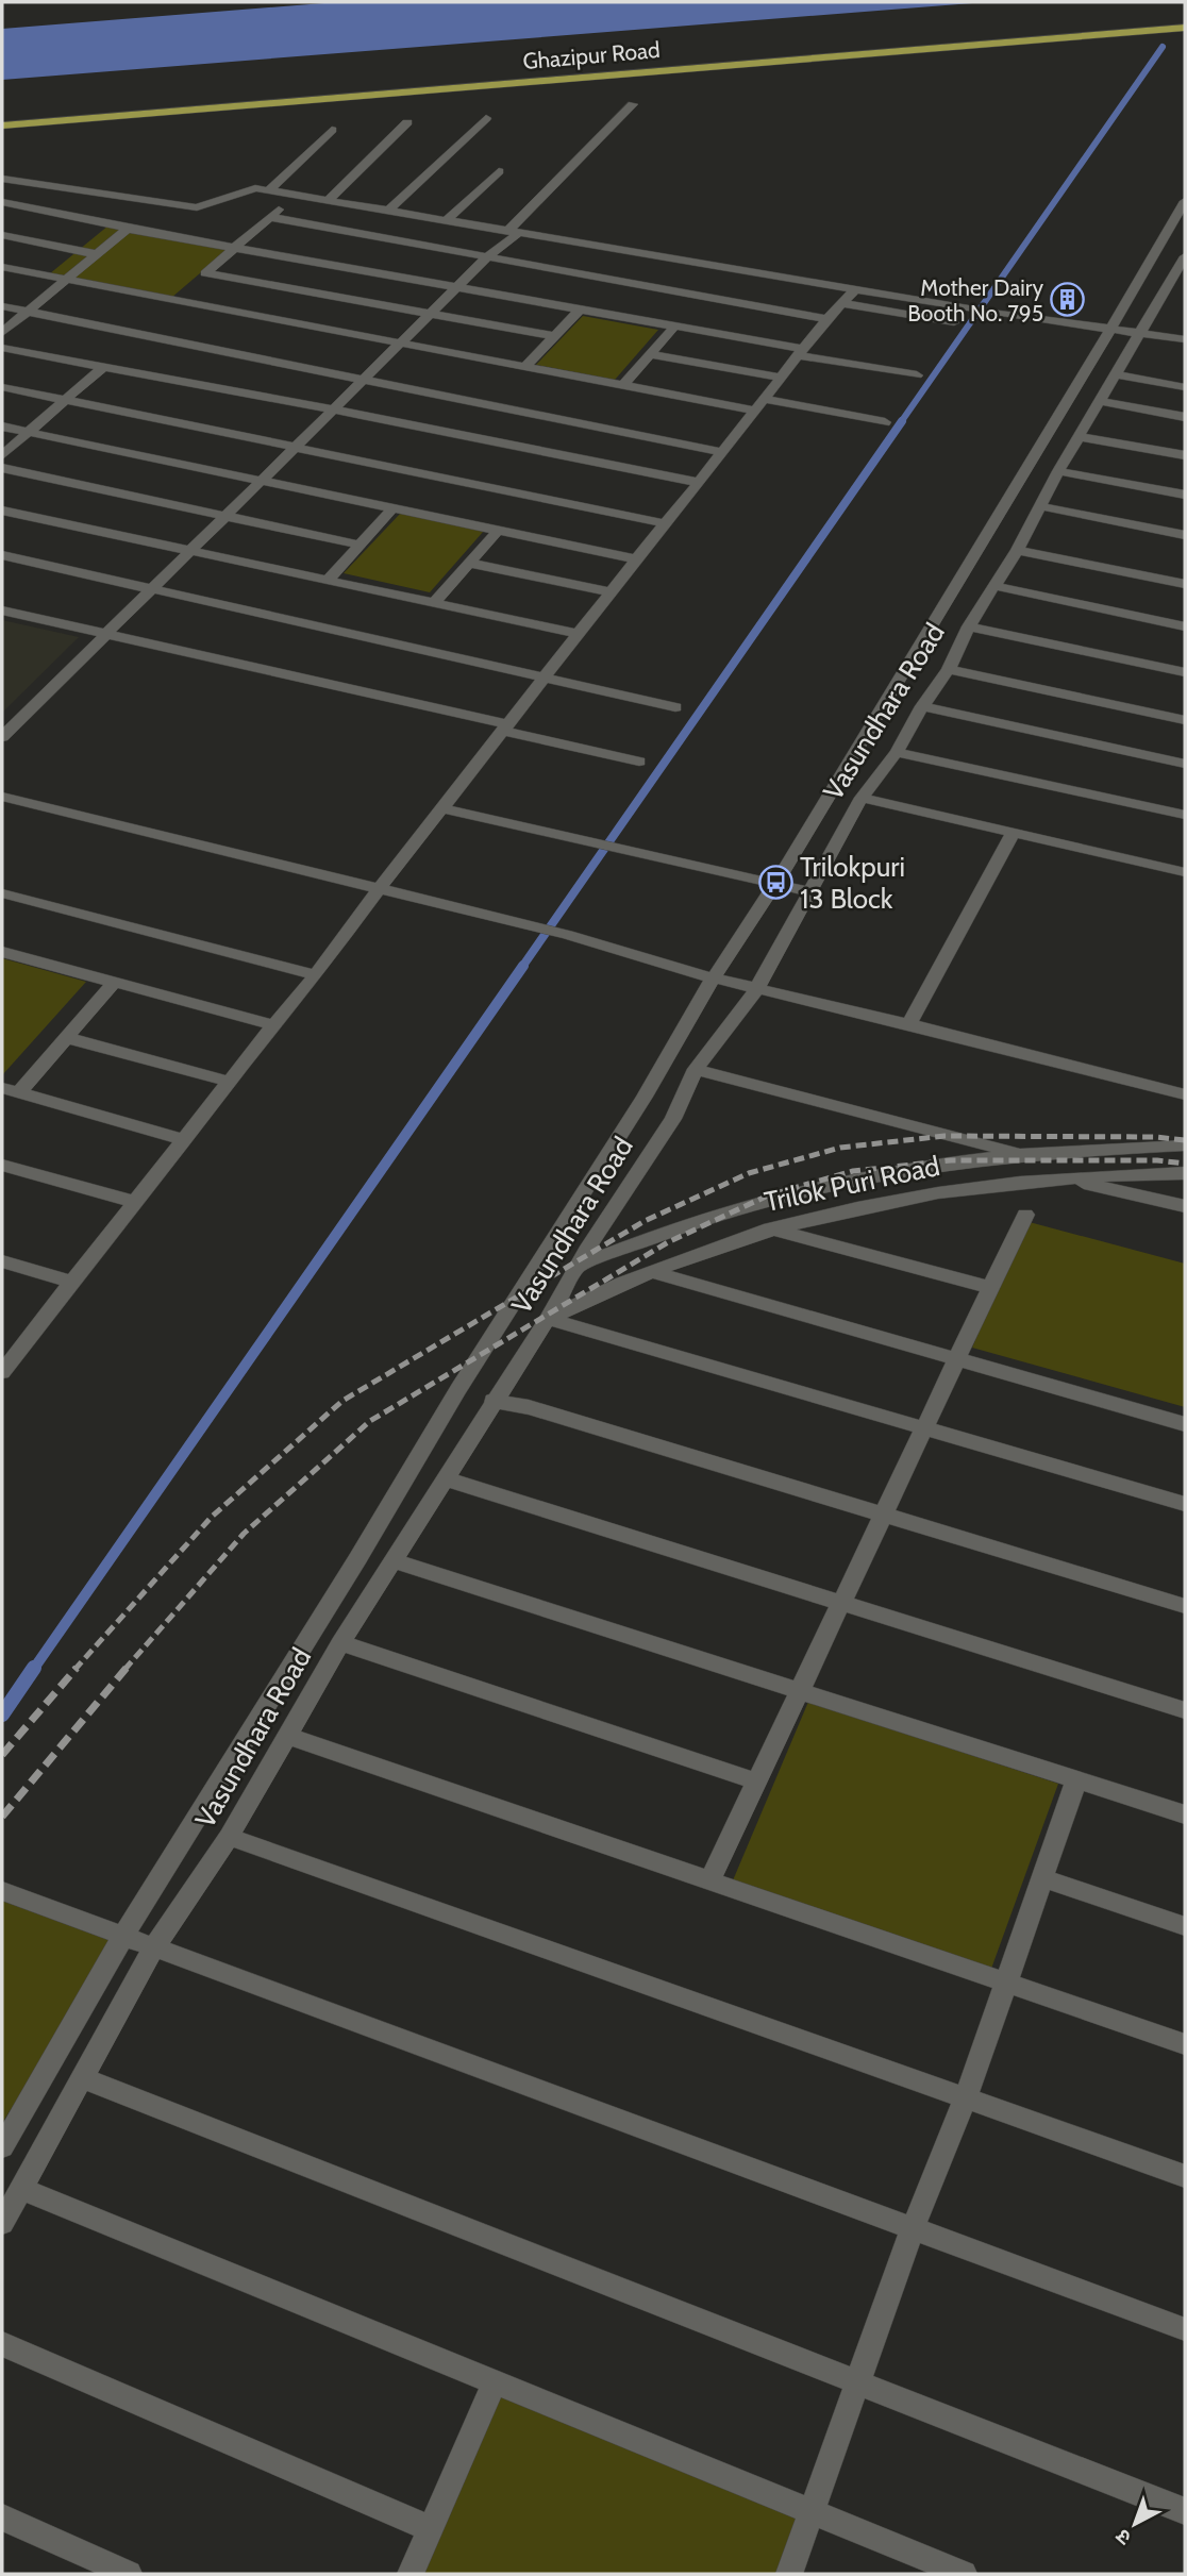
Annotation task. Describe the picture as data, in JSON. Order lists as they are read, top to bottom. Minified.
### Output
{"streets":{"main road":["Ghazipur Road"],"street":["Vasundhara Road","Trilok Puri Road"]},"crossings":[["Vasundhara Road","Trilok Puri Road"]],"places":{"building":["Mother Dairy Booth No. 795"],"bus stop":["Trilokpuri 13 Block"]},"north":"bottom left"}
